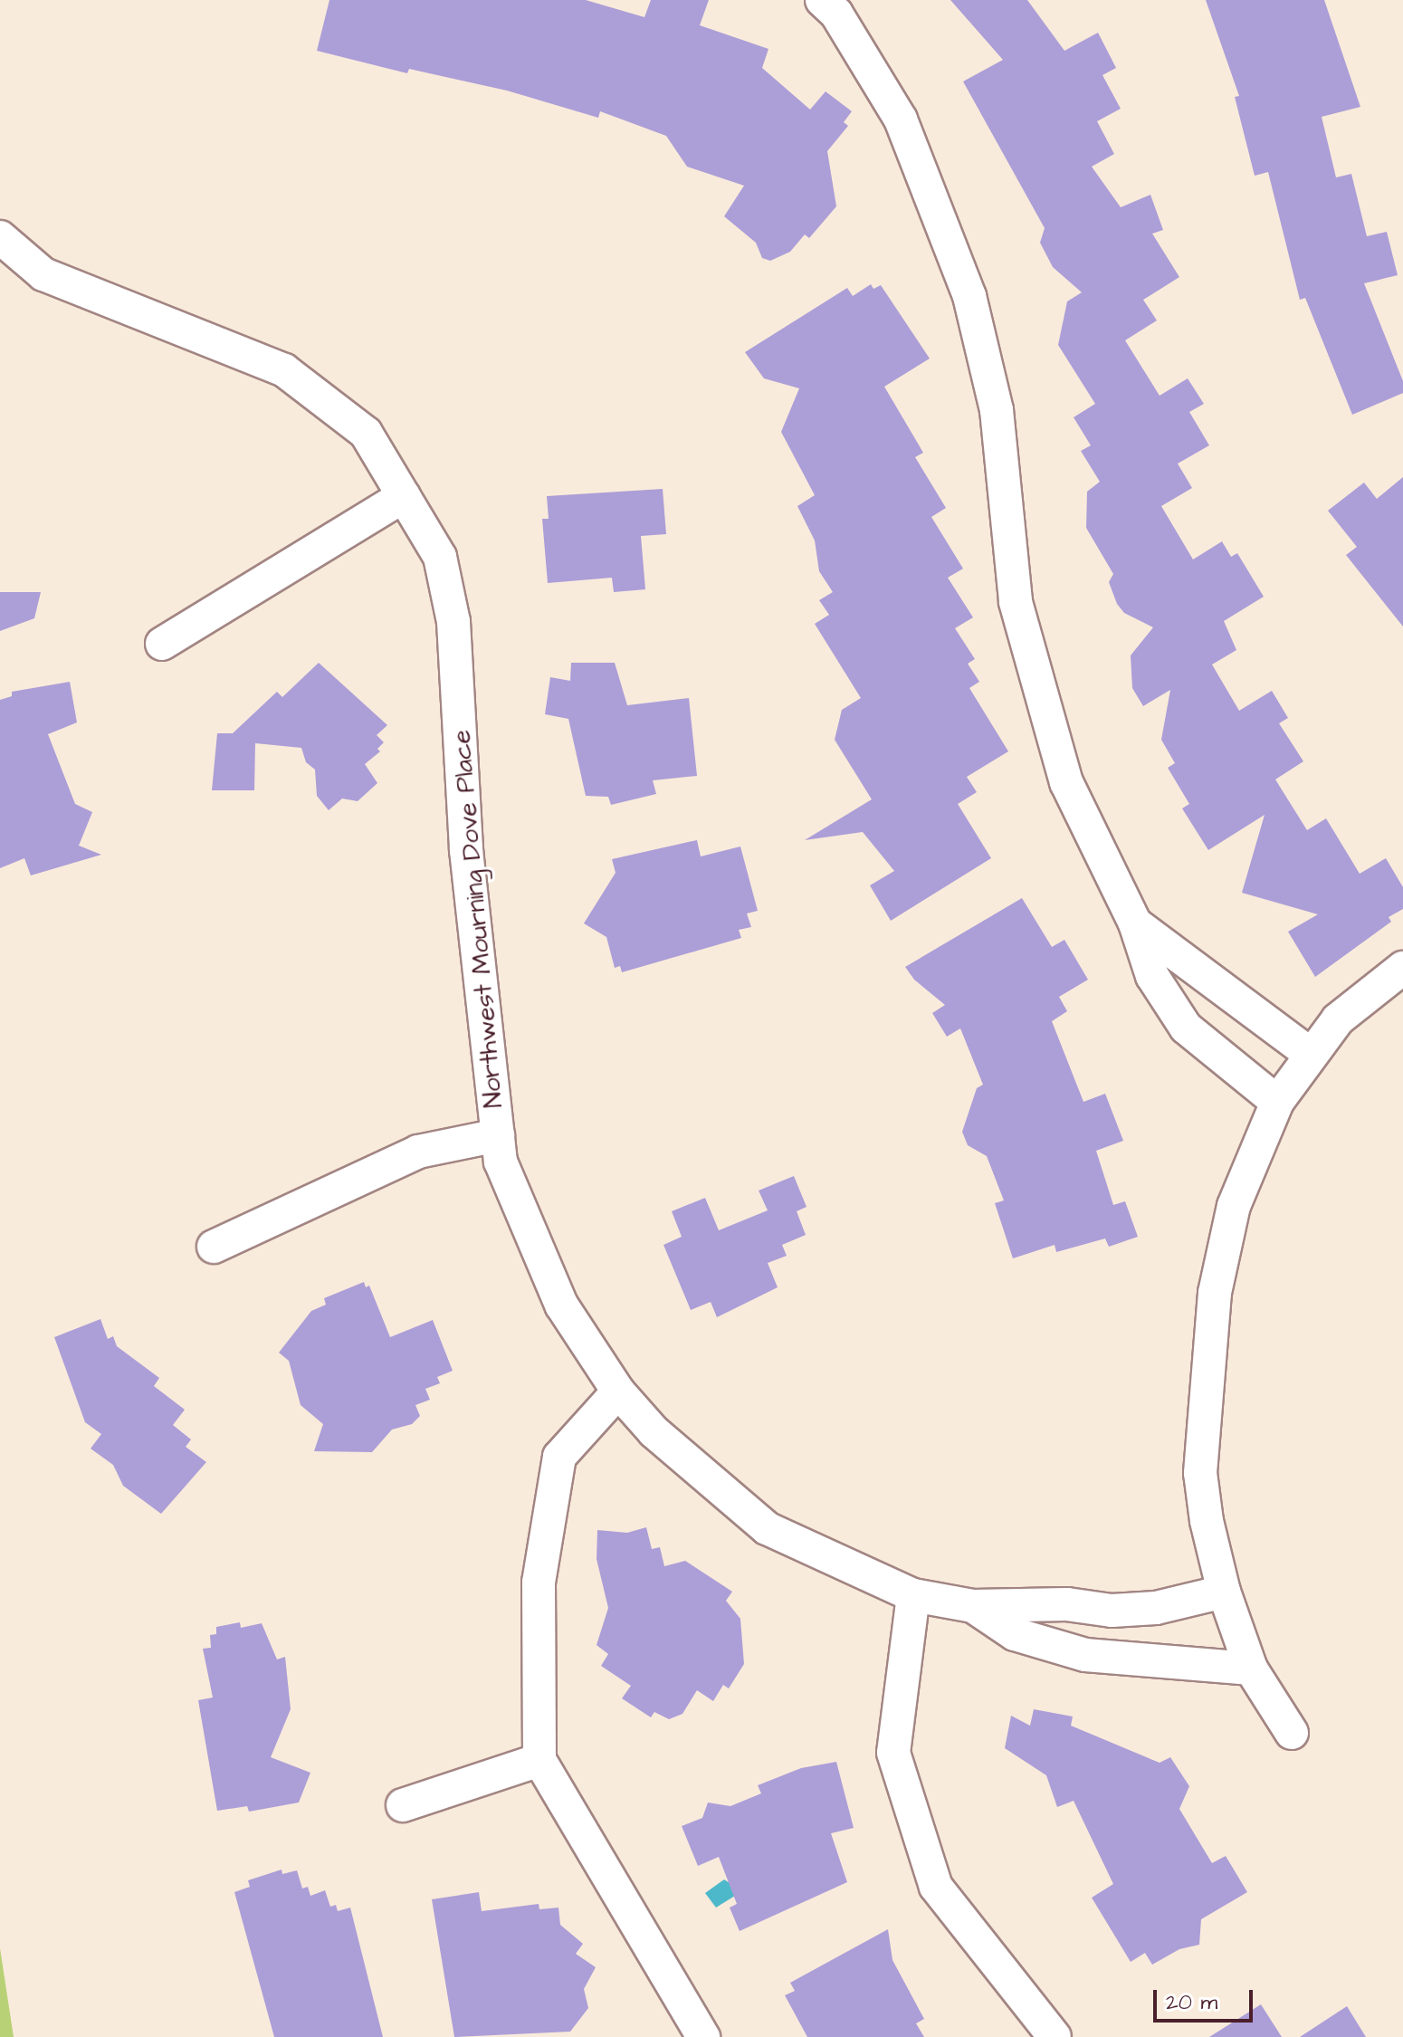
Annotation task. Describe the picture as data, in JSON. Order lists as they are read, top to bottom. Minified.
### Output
{"streets":{"street":["Northwest Mourning Dove Place"]},"scale_bar":"20 m"}
